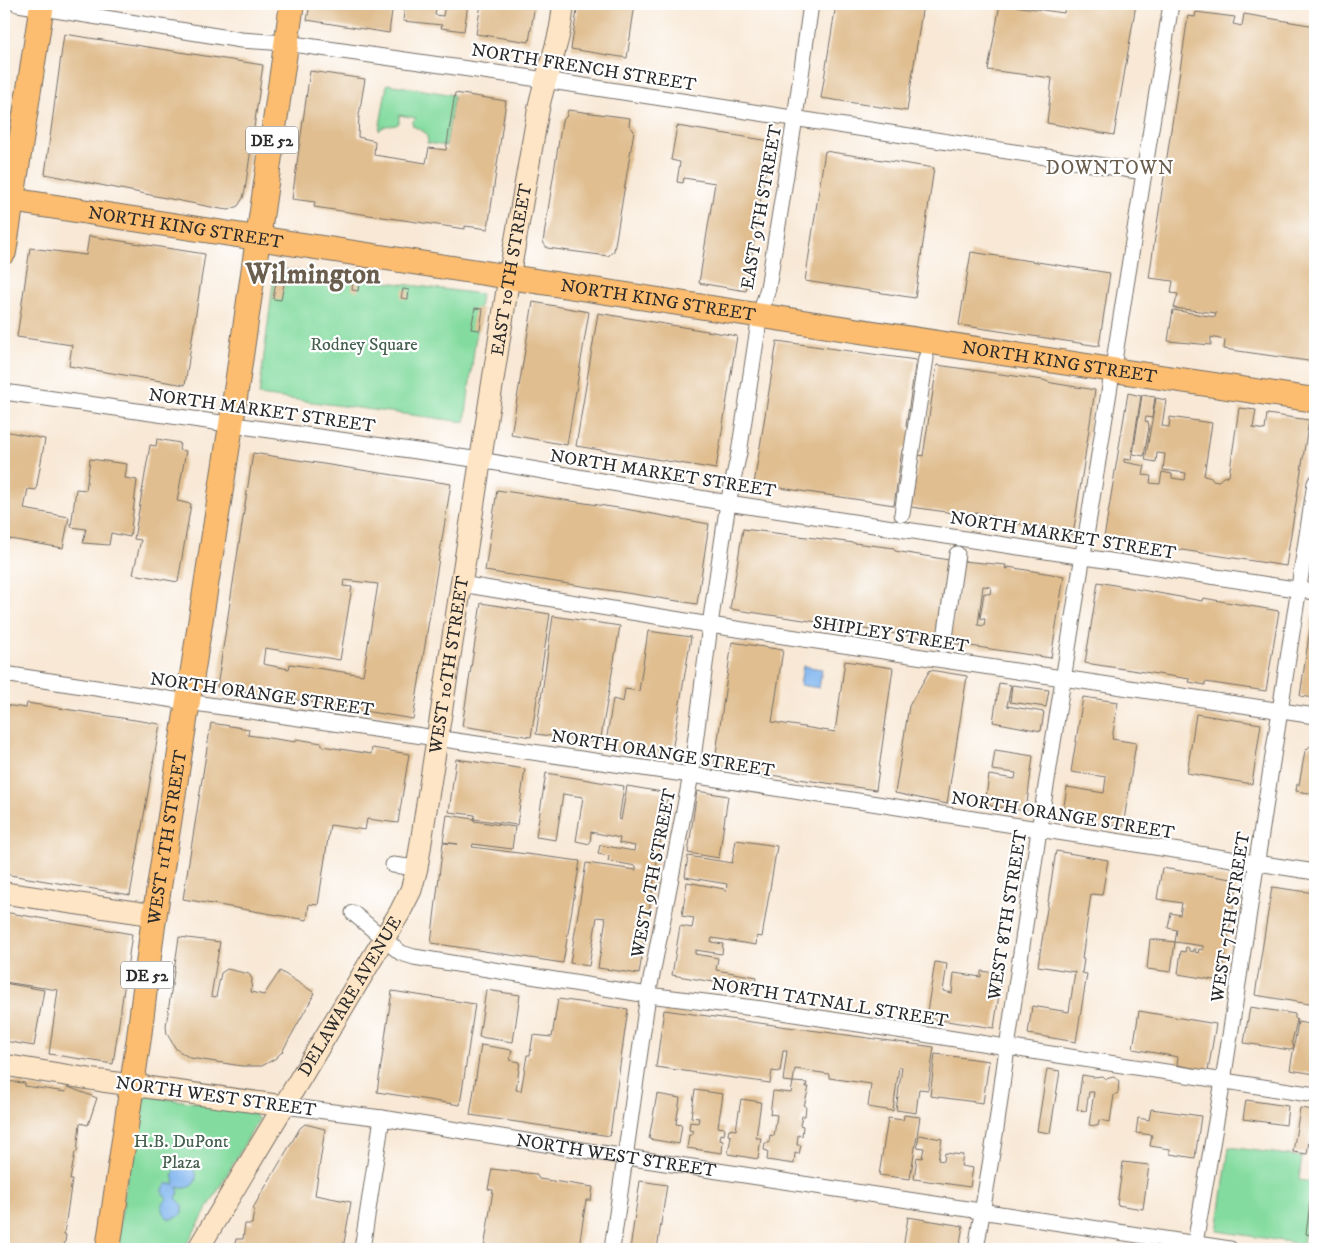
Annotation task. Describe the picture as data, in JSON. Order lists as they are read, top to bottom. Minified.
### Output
{"streets":{"main road":["DE 52","NORTH KING STREET","EAST 10TH STREET","WEST 10TH STREET","WEST 11TH STREET","DELAWARE AVENUE","NORTH WEST STREET"],"street":["NORTH FRENCH STREET","EAST 9TH STREET","NORTH MARKET STREET","SHIPLEY STREET","NORTH ORANGE STREET","WEST 9TH STREET","WEST 8TH STREET","WEST 7TH STREET","NORTH TATNALL STREET"]},"crossings":[["NORTH FRENCH STREET","DE 52"],["NORTH FRENCH STREET","EAST 9TH STREET"],["NORTH FRENCH STREET","EAST 10TH STREET"],["NORTH FRENCH STREET","WEST 8TH STREET"],["DE 52","NORTH KING STREET"],["DE 52","NORTH MARKET STREET"],["DE 52","WEST 11TH STREET"],["EAST 9TH STREET","NORTH KING STREET"],["EAST 9TH STREET","NORTH MARKET STREET"],["EAST 9TH STREET","WEST 9TH STREET"],["NORTH KING STREET","EAST 10TH STREET"],["NORTH KING STREET","WEST 8TH STREET"],["EAST 10TH STREET","NORTH MARKET STREET"],["EAST 10TH STREET","WEST 10TH STREET"],["NORTH MARKET STREET","WEST 10TH STREET"],["NORTH MARKET STREET","WEST 11TH STREET"],["NORTH MARKET STREET","WEST 9TH STREET"],["NORTH MARKET STREET","WEST 8TH STREET"],["NORTH MARKET STREET","WEST 7TH STREET"],["SHIPLEY STREET","WEST 10TH STREET"],["SHIPLEY STREET","WEST 9TH STREET"],["SHIPLEY STREET","WEST 8TH STREET"],["SHIPLEY STREET","WEST 7TH STREET"],["WEST 10TH STREET","NORTH ORANGE STREET"],["WEST 10TH STREET","DELAWARE AVENUE"],["NORTH ORANGE STREET","WEST 11TH STREET"],["NORTH ORANGE STREET","WEST 9TH STREET"],["NORTH ORANGE STREET","WEST 8TH STREET"],["NORTH ORANGE STREET","WEST 7TH STREET"],["WEST 11TH STREET","NORTH WEST STREET"],["WEST 9TH STREET","NORTH TATNALL STREET"],["WEST 9TH STREET","NORTH WEST STREET"],["WEST 8TH STREET","NORTH TATNALL STREET"],["WEST 8TH STREET","NORTH WEST STREET"],["WEST 7TH STREET","NORTH TATNALL STREET"],["WEST 7TH STREET","NORTH WEST STREET"],["DELAWARE AVENUE","NORTH TATNALL STREET"],["DELAWARE AVENUE","NORTH WEST STREET"]],"districts":["DOWNTOWN","Wilmington"],"parks":["Rodney Square","H.B. DuPont Plaza"]}
